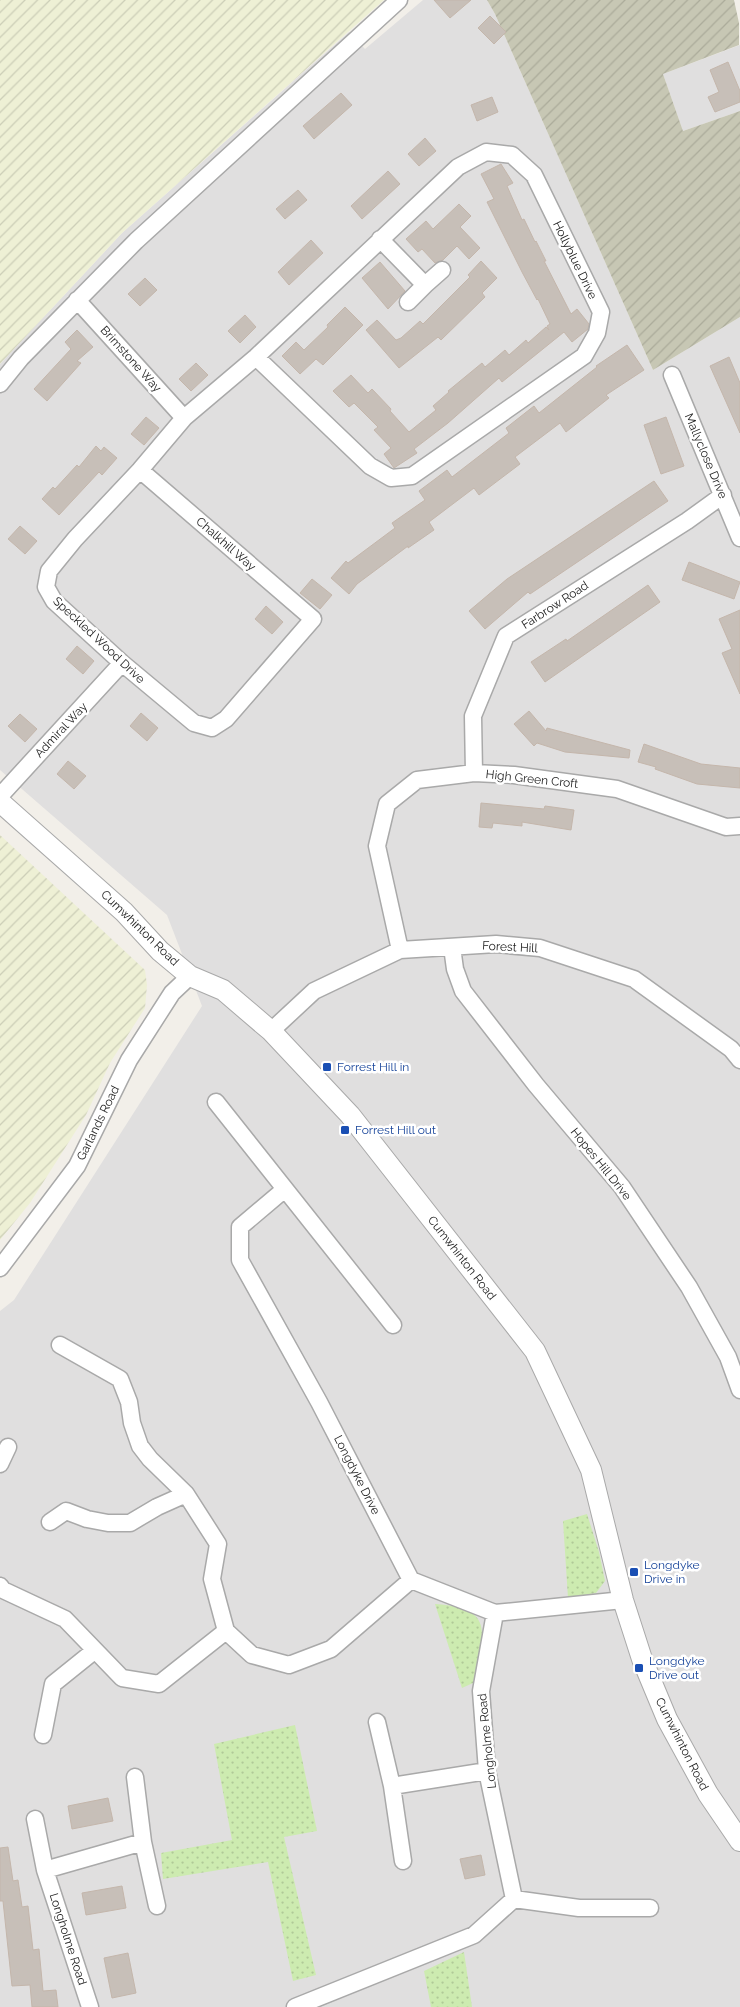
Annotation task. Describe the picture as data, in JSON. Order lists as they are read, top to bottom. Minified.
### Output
{"streets":{"street":["Hollyblue Drive","Brimstone Way","Mallyclose Drive","Chalkhill Way","Farbrow Road","Speckled Wood Drive","Admiral Way","High Green Croft","Cumwhinton Road","Forest Hill","Garlands Road","Hopes Hill Drive","Longdyke Drive","Longholme Road"]},"crossings":[["Hollyblue Drive","Brimstone Way"],["Hollyblue Drive","Speckled Wood Drive"],["Brimstone Way","Speckled Wood Drive"],["Mallyclose Drive","Farbrow Road"],["Chalkhill Way","Speckled Wood Drive"],["Farbrow Road","High Green Croft"],["Speckled Wood Drive","Admiral Way"],["High Green Croft","Forest Hill"],["Cumwhinton Road","Forest Hill"],["Cumwhinton Road","Garlands Road"],["Forest Hill","Hopes Hill Drive"]],"places":{"transit":["Forrest Hill in","Forrest Hill out","Longdyke Drive in","Longdyke Drive out"]}}
